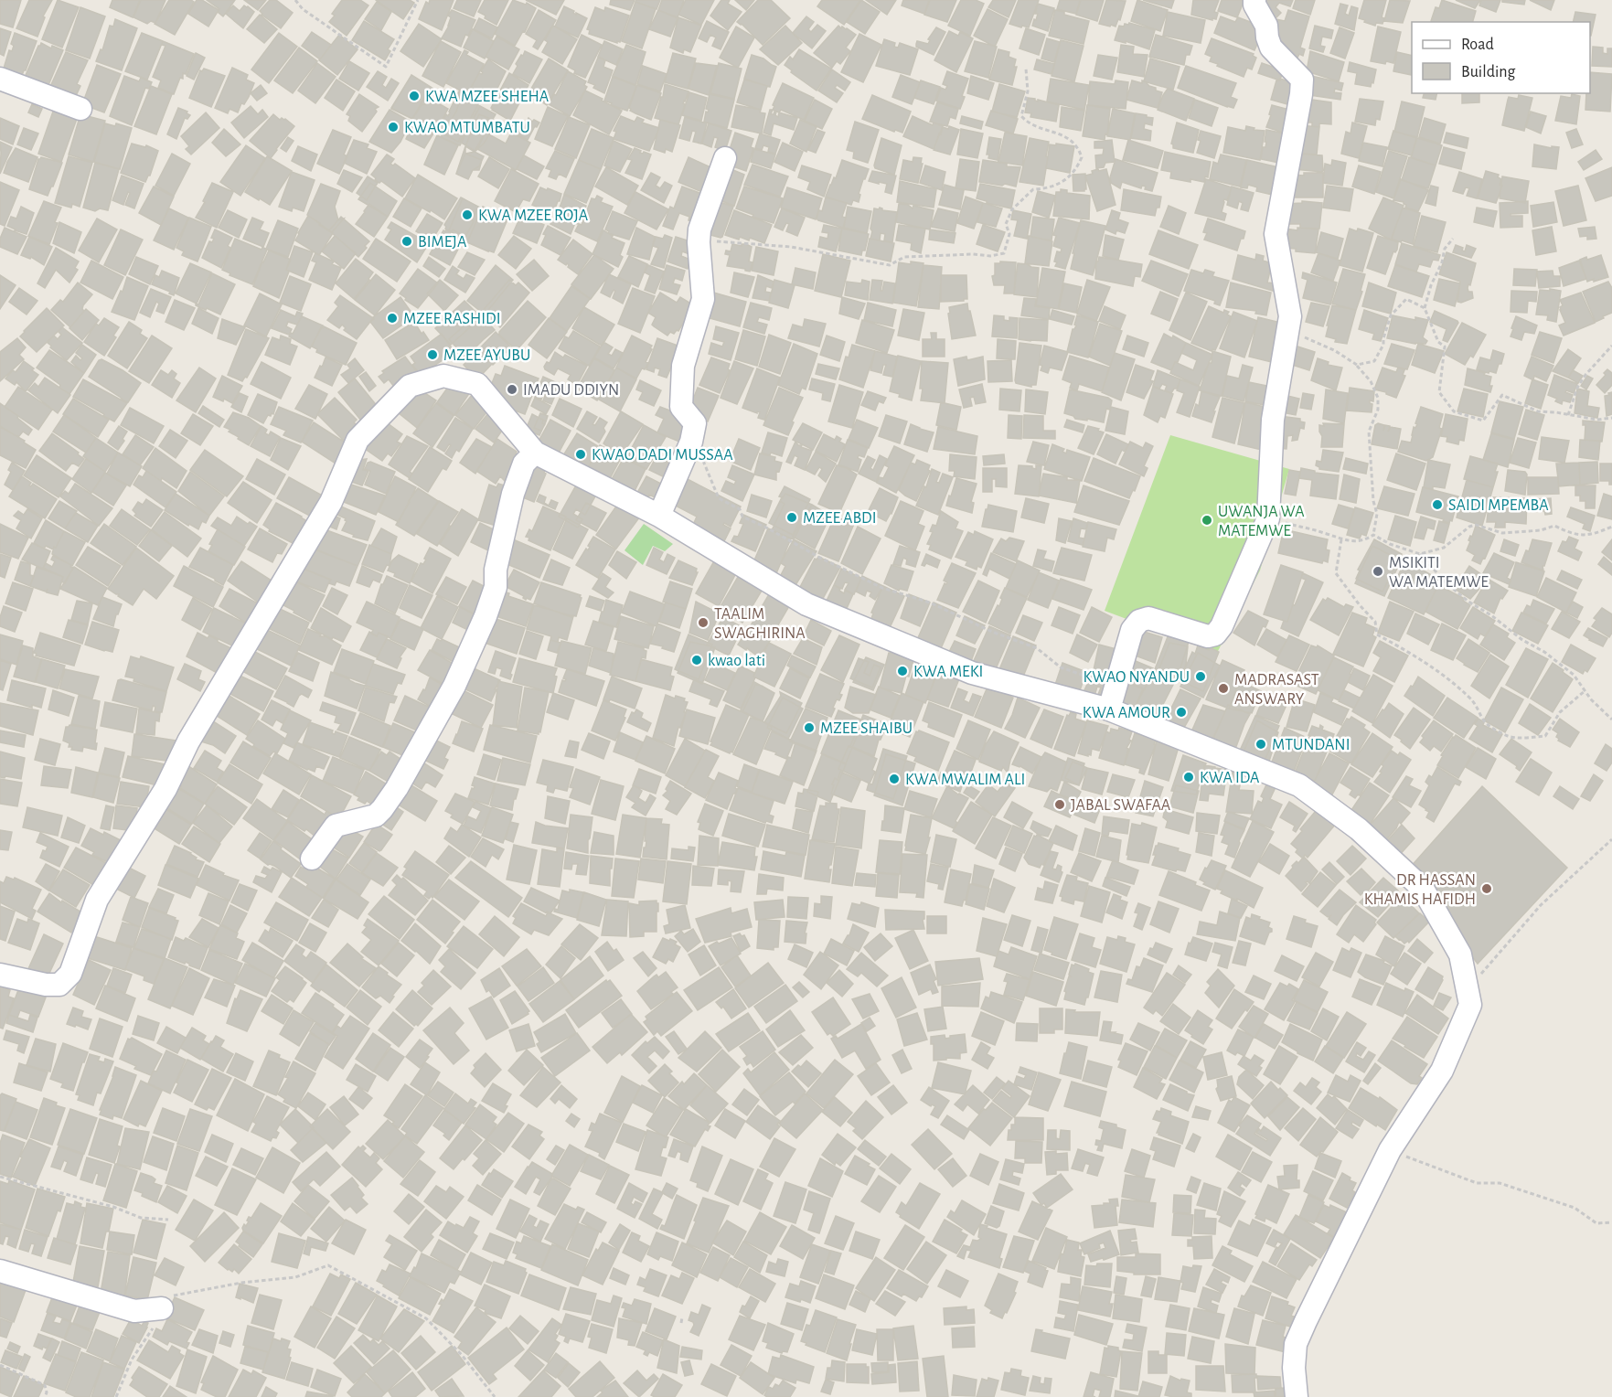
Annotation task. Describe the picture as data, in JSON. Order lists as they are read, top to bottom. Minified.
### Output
{"places":["KWA MZEE SHEHA","KWAO MTUMBATU","KWA MZEE ROJA","BIMEJA","MZEE RASHIDI","MZEE AYUBU","IMADU DDIYN","KWAO DADI MUSSAA","SAIDI MPEMBA","MZEE ABDI","UWANJA WA MATEMWE","MSIKITI WA MATEMWE","TAALIM SWAGHIRINA","kwao lati","KWA MEKI","KWAO NYANDU","MADRASAST ANSWARY","KWA AMOUR","MZEE SHAIBU","MTUNDANI","KWA IDA","KWA MWALIM ALI","JABAL SWAFAA","DR HASSAN KHAMIS HAFIDH"],"legend":["Road","Building"]}
